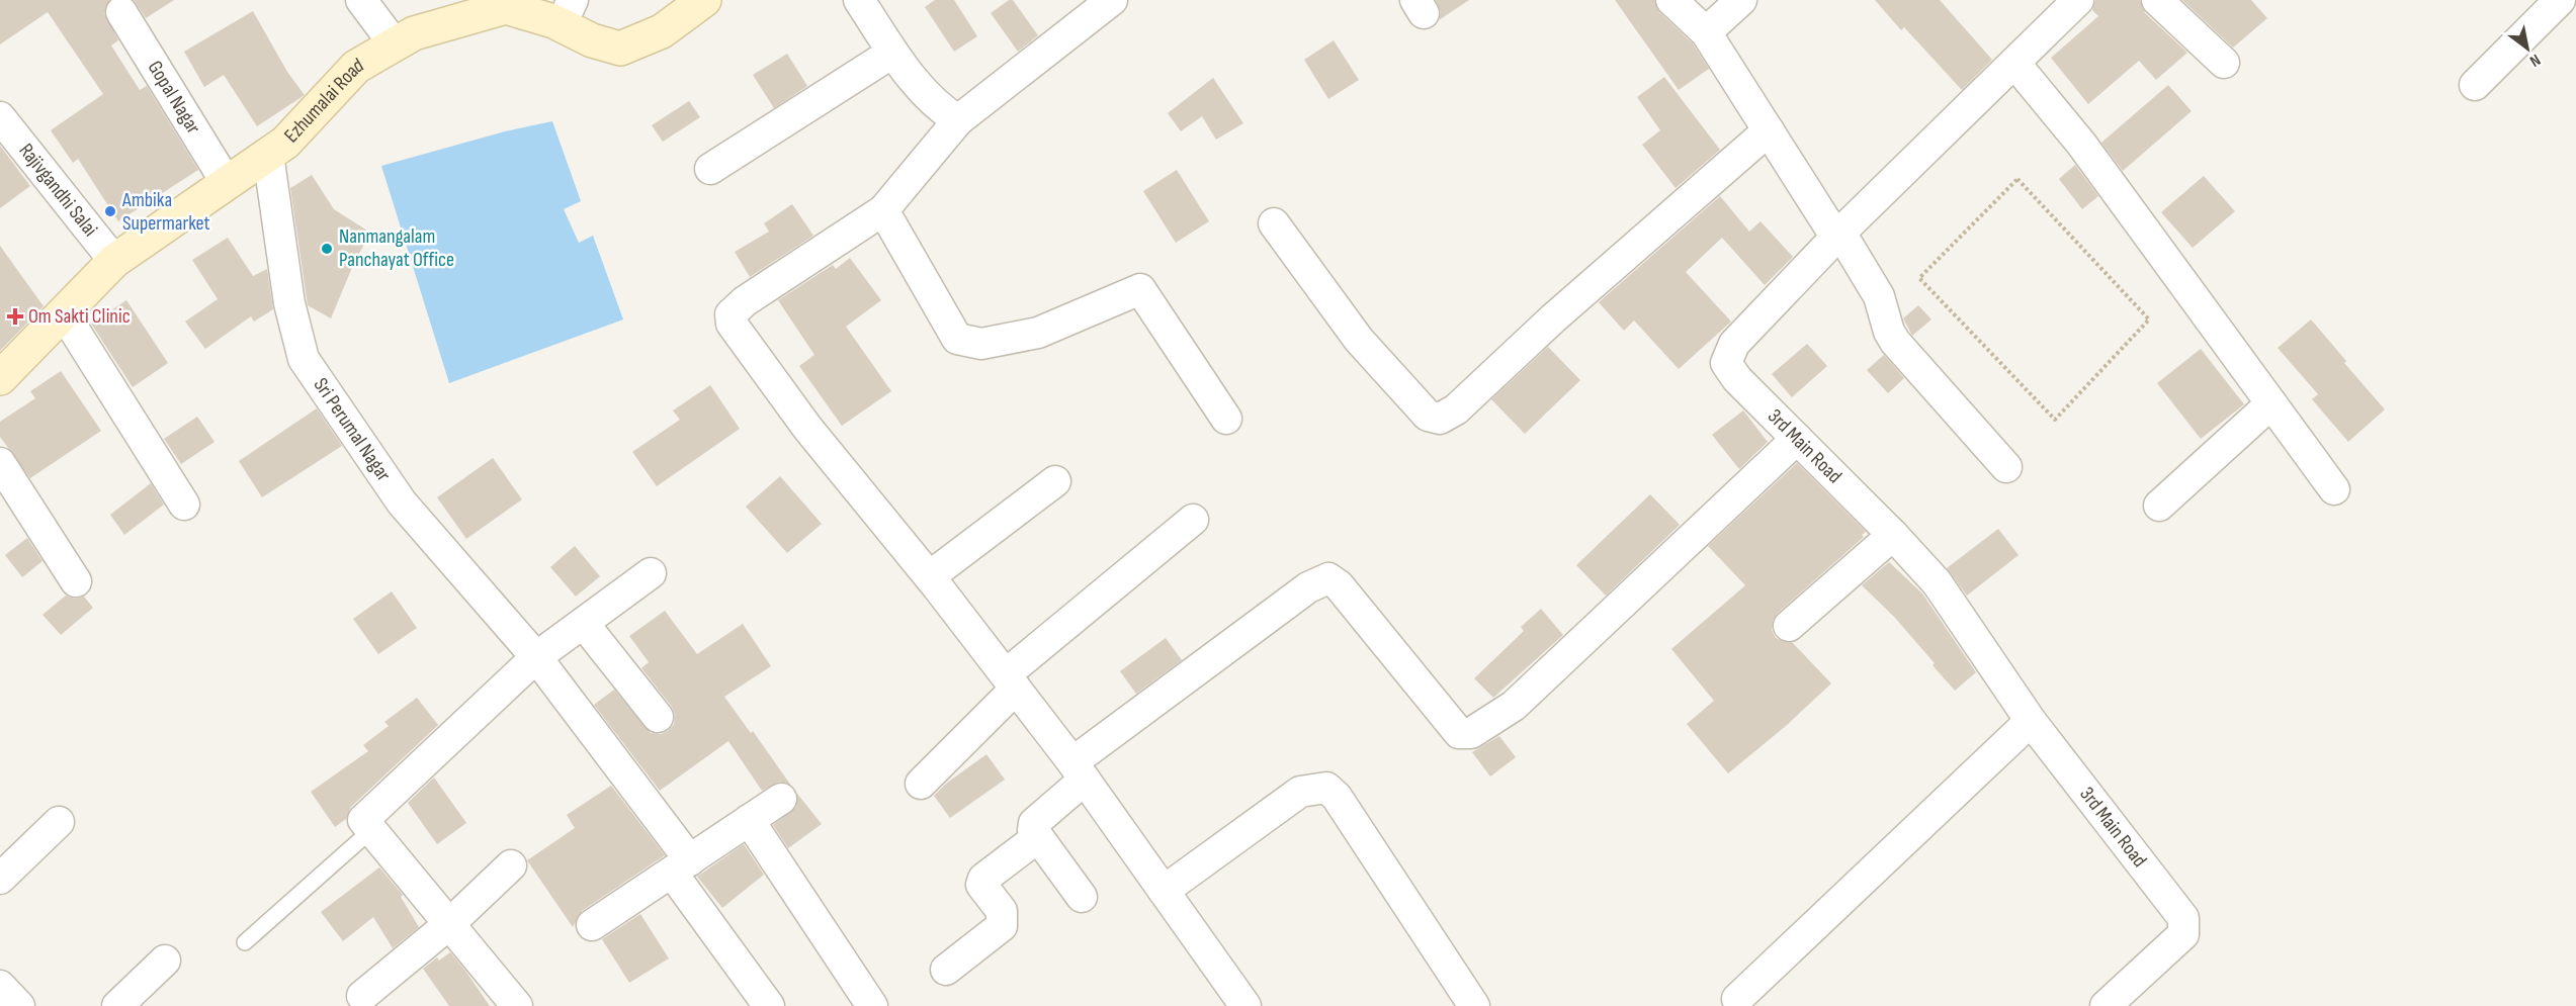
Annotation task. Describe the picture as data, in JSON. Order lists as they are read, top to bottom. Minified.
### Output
{"streets":{"street":["Gopal Nagar","Ezhumalai Road","Rajivgandhi Salai","Sri Perumal Nagar","3rd Main Road"]},"crossings":[["Gopal Nagar","Ezhumalai Road"],["Ezhumalai Road","Rajivgandhi Salai"],["Ezhumalai Road","Sri Perumal Nagar"]],"places":{"other":["Ambika Supermarket","Nanmangalam Panchayat Office"],"health":["Om Sakti Clinic"]},"north":"bottom right"}
